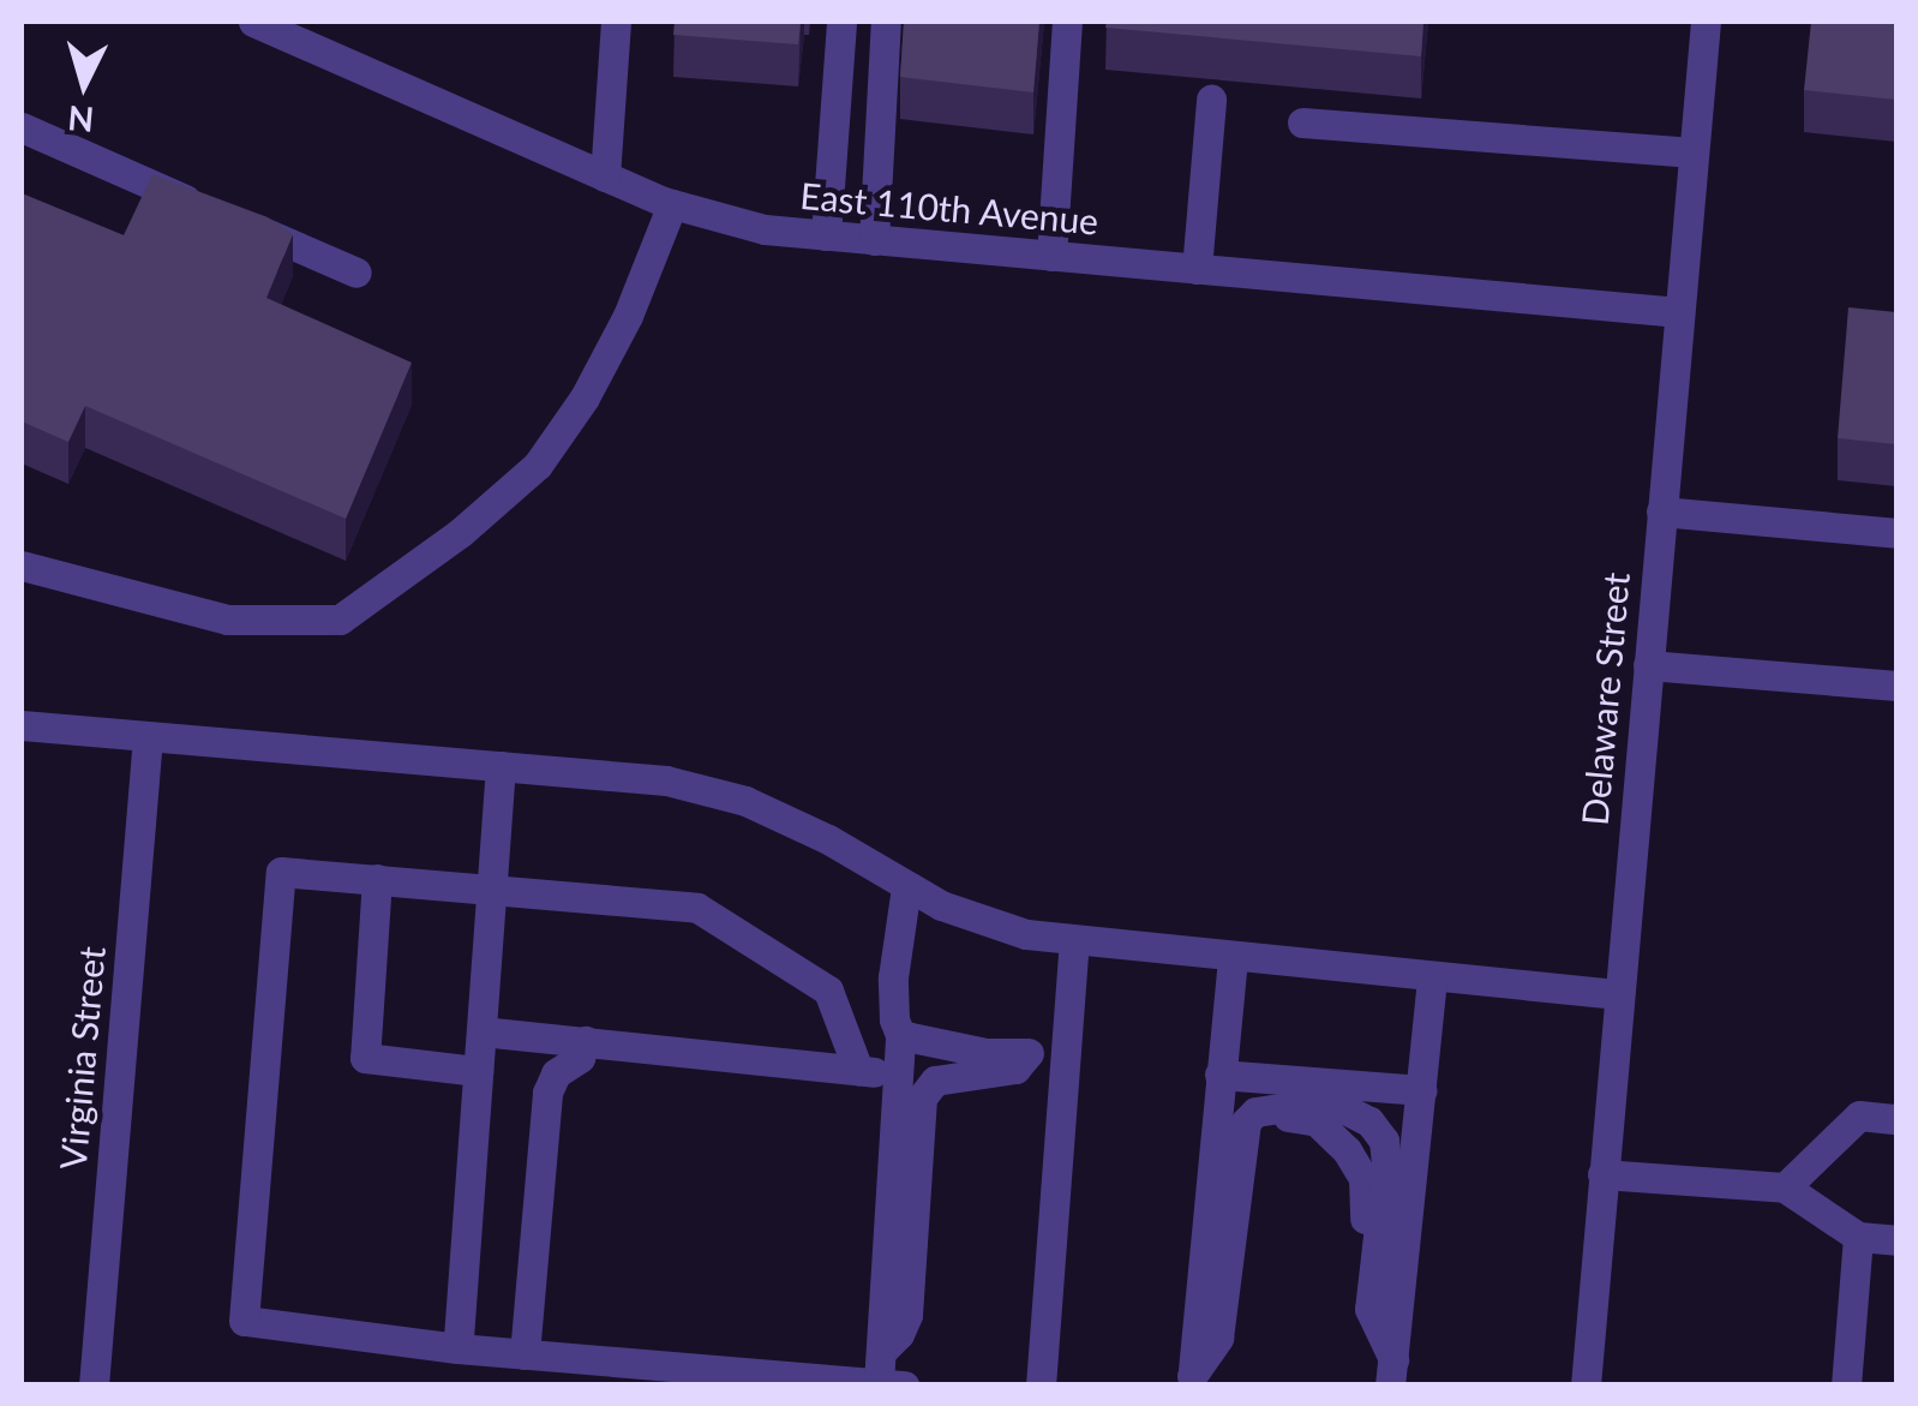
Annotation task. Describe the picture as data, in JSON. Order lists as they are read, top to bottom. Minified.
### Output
{"streets":{"street":["East 110th Avenue","Delaware Street","Virginia Street"]},"crossings":[["East 110th Avenue","Delaware Street"]],"north":"bottom"}
